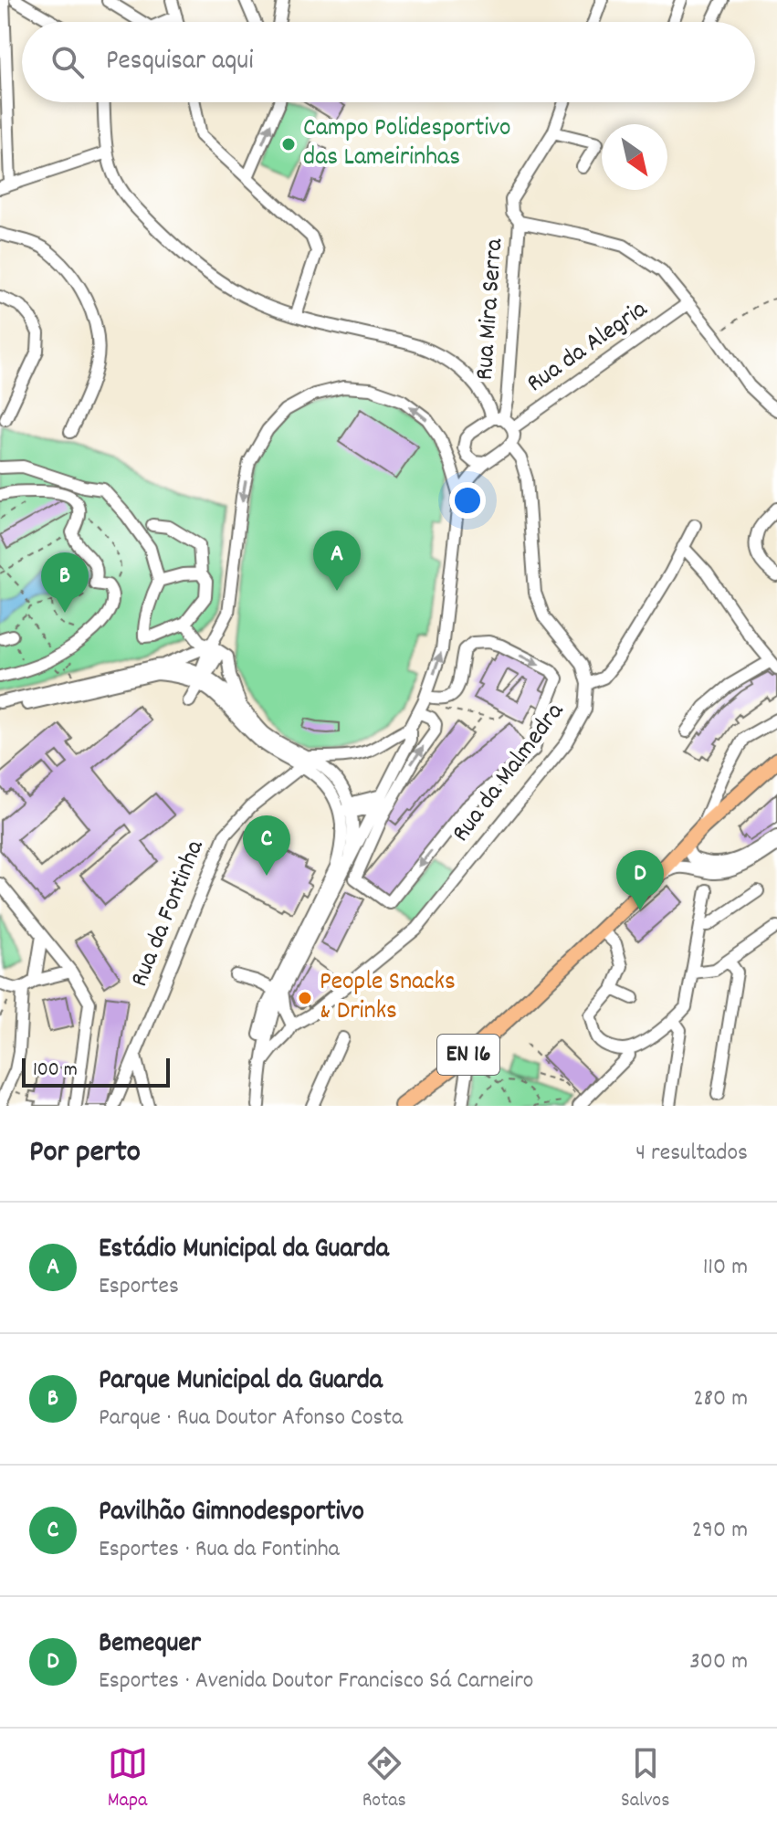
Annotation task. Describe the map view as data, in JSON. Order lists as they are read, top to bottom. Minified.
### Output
{"streets":{"main road":["EN 16"],"street":["Rua Mira Serra","Rua da Alegria","Rua da Malmedra","Rua da Fontinha"]},"crossings":[["Rua Mira Serra","Rua da Alegria"],["Rua Mira Serra","Rua da Malmedra"],["Rua da Alegria","Rua da Malmedra"]],"places":["Campo Polidesportivo das Lameirinhas","People Snacks & Drinks"],"scale_bar":"100 m","north":"bottom right","page":{"search":"Pesquisar aqui","pins":["A","B","C","D"],"scale":"100 m","heading":["Por perto","4 resultados"],"list":[{"mark":"A","name":"Estádio Municipal da Guarda","note":"Esportes","value":"110 m"},{"mark":"B","name":"Parque Municipal da Guarda","note":"Parque · Rua Doutor Afonso Costa","value":"280 m"},{"mark":"C","name":"Pavilhão Gimnodesportivo","note":"Esportes · Rua da Fontinha","value":"290 m"},{"mark":"D","name":"Bemequer","note":"Esportes · Avenida Doutor Francisco Sá Carneiro","value":"300 m"}],"nav":["Mapa","Rotas","Salvos"]}}
